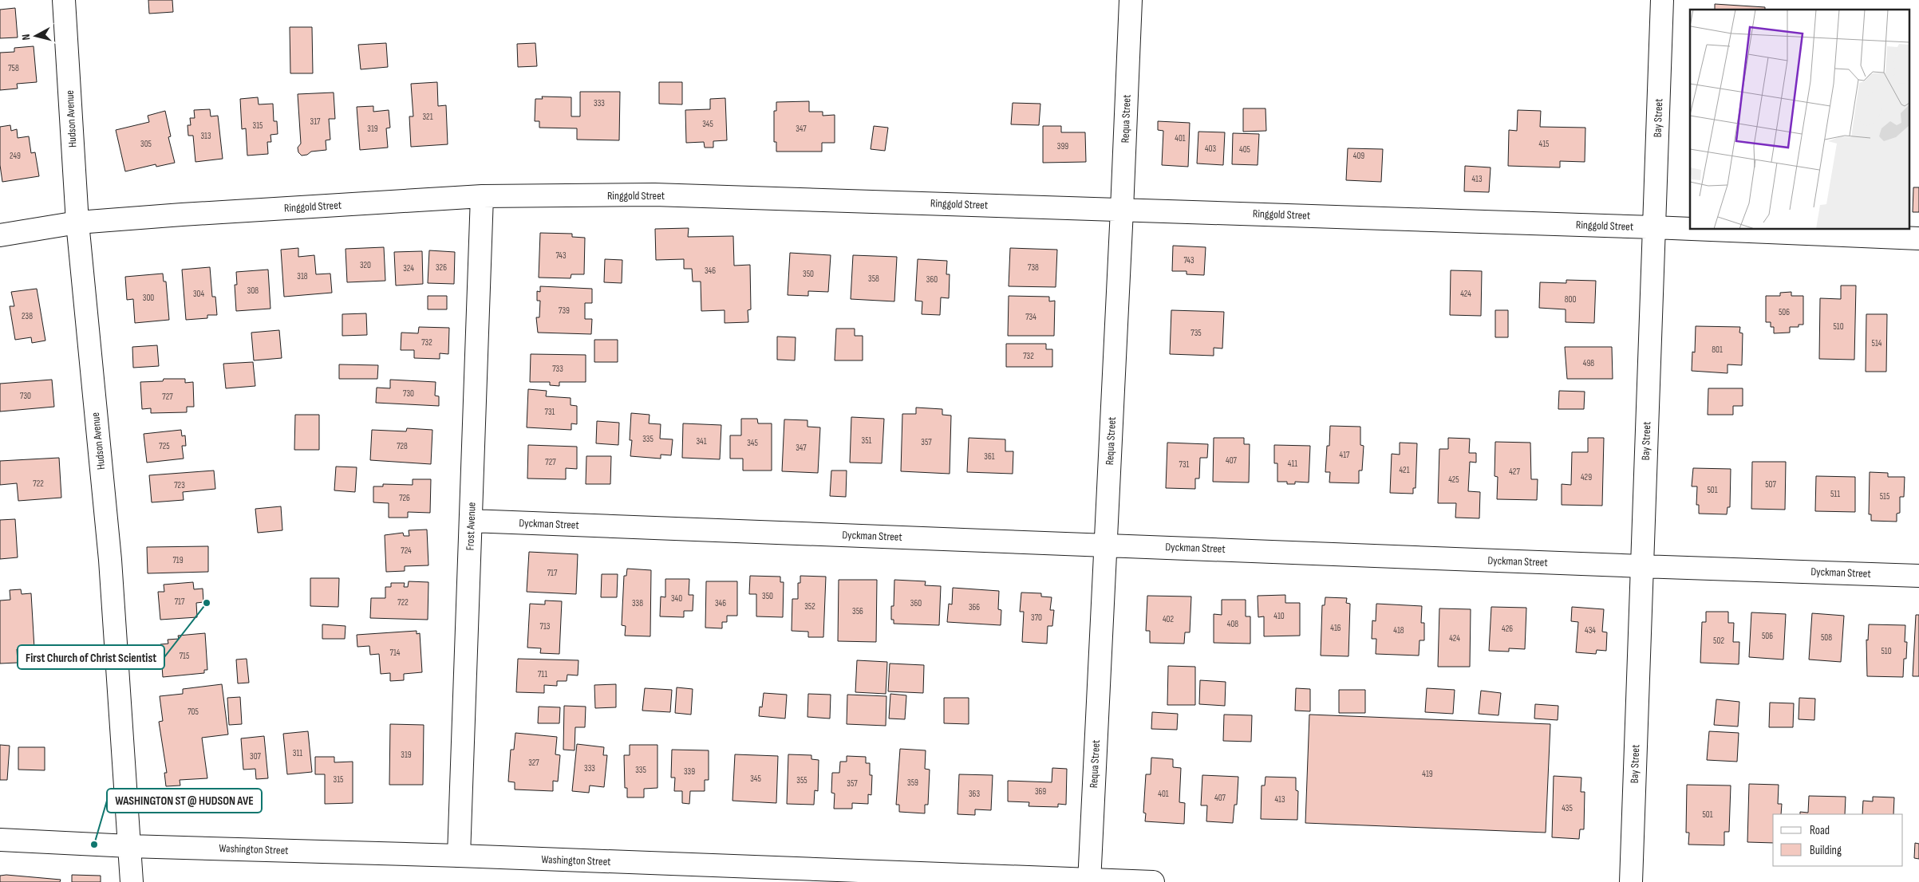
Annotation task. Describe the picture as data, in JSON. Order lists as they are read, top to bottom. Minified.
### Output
{"streets":{"street":["Bay Street","Hudson Avenue","Requa Street","Ringgold Street","Dyckman Street","Frost Avenue","Washington Street"]},"crossings":[["Bay Street","Ringgold Street"],["Bay Street","Dyckman Street"],["Hudson Avenue","Ringgold Street"],["Hudson Avenue","Washington Street"],["Requa Street","Ringgold Street"],["Requa Street","Dyckman Street"],["Requa Street","Washington Street"],["Ringgold Street","Frost Avenue"],["Dyckman Street","Frost Avenue"],["Frost Avenue","Washington Street"]],"places":["First Church of Christ Scientist","WASHINGTON ST @ HUDSON AVE"],"house_numbers":["758","333","321","317","345","315","319","347","313","401","305","415","399","403","405","249","409","413","743","743","320","326","738","324","346","350","318","358","360","308","304","424","300","800","739","506","238","734","510","735","732","514","801","732","498","733","730","730","727","731","335","351","341","357","345","725","728","347","417","361","407","727","411","731","421","427","429","425","722","507","723","501","511","515","726","724","719","717","350","340","717","722","338","346","360","352","366","356","410","370","402","408","713","416","426","418","434","506","508","424","502","510","714","715","711","705","311","319","307","327","333","335","339","419","345","315","355","359","357","369","363","401","407","413","435","501"],"legend":["Road","Building"],"north":"left"}
